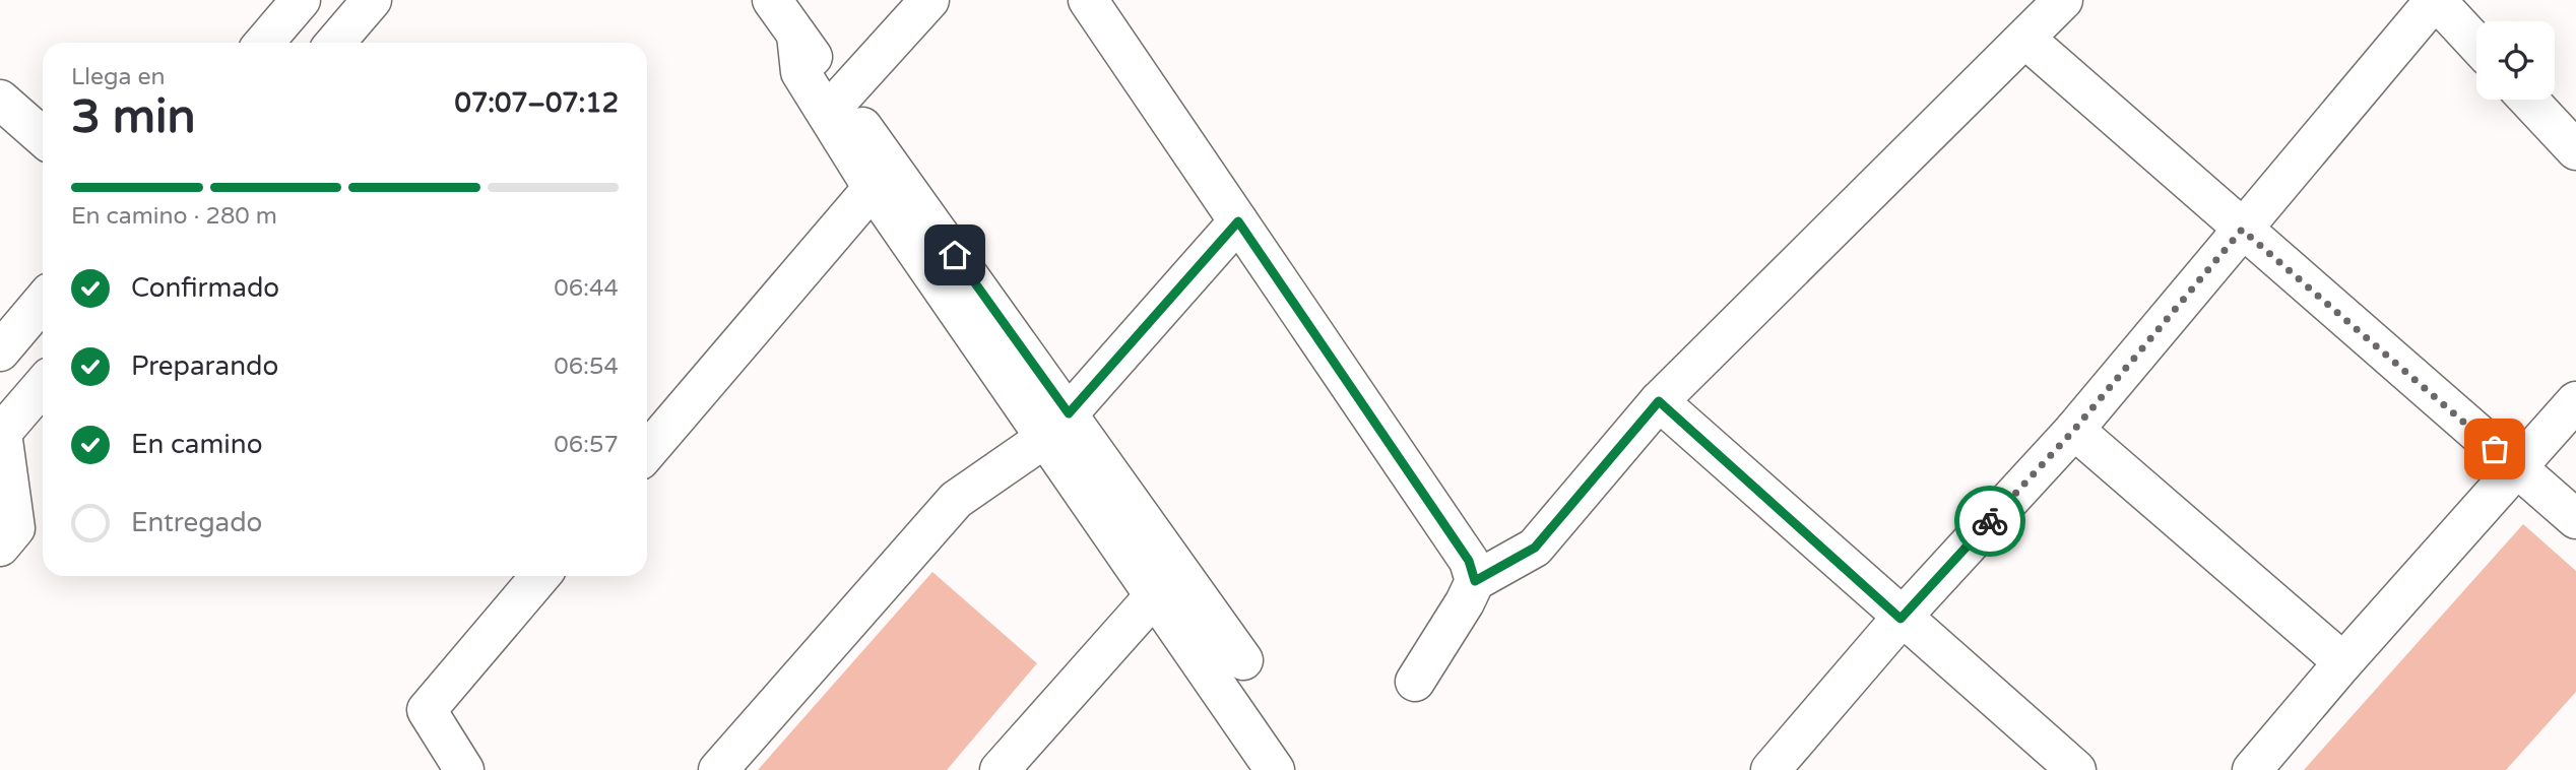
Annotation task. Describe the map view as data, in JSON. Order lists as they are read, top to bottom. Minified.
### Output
{"page":{"heading":["3 min","Llega en","07:07–07:12"],"bar":"En camino · 280 m","list":[["Confirmado","06:44"],["Preparando","06:54"],["En camino","06:57"],"Entregado"]}}
